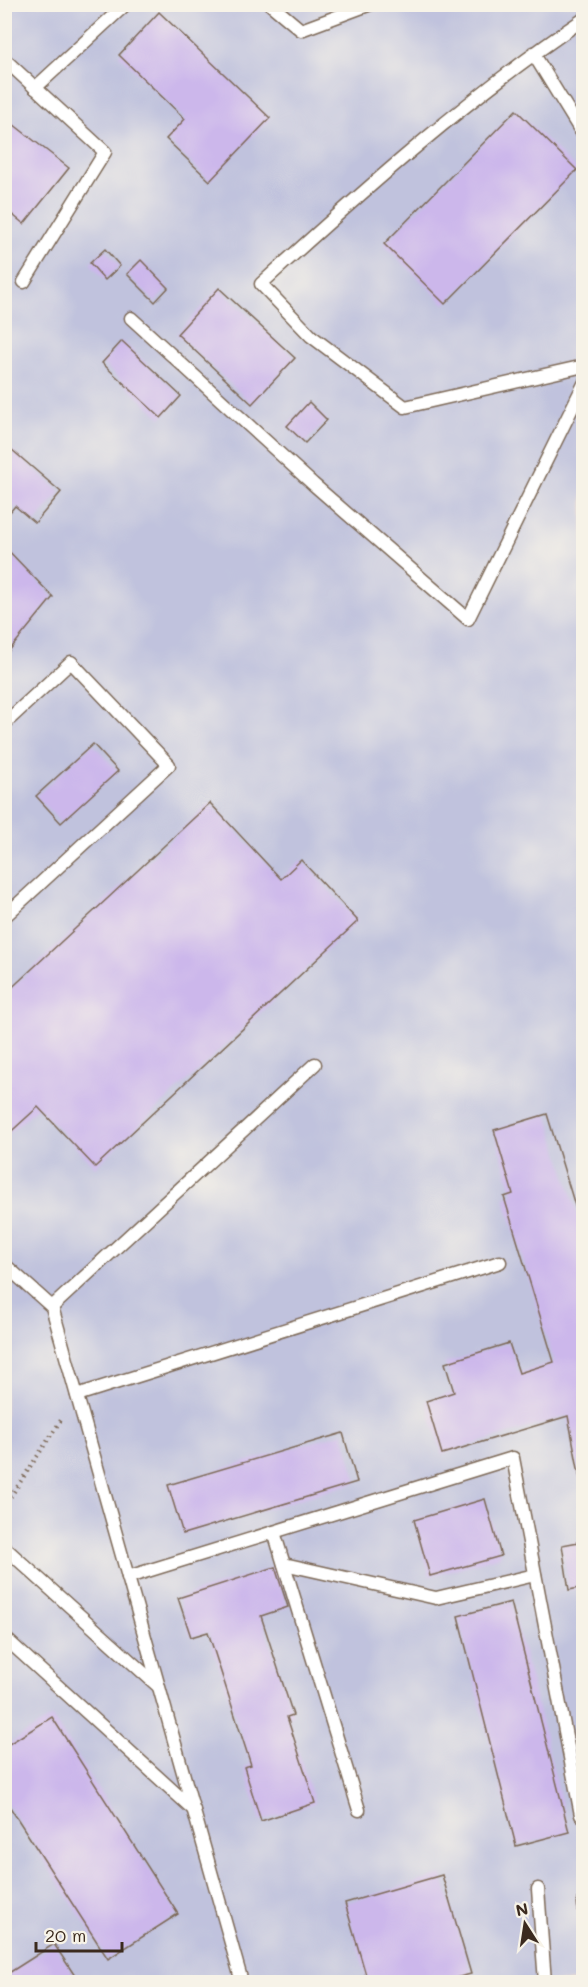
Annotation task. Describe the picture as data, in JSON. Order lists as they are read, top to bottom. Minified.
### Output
{"scale_bar":"20 m","north":"top"}
